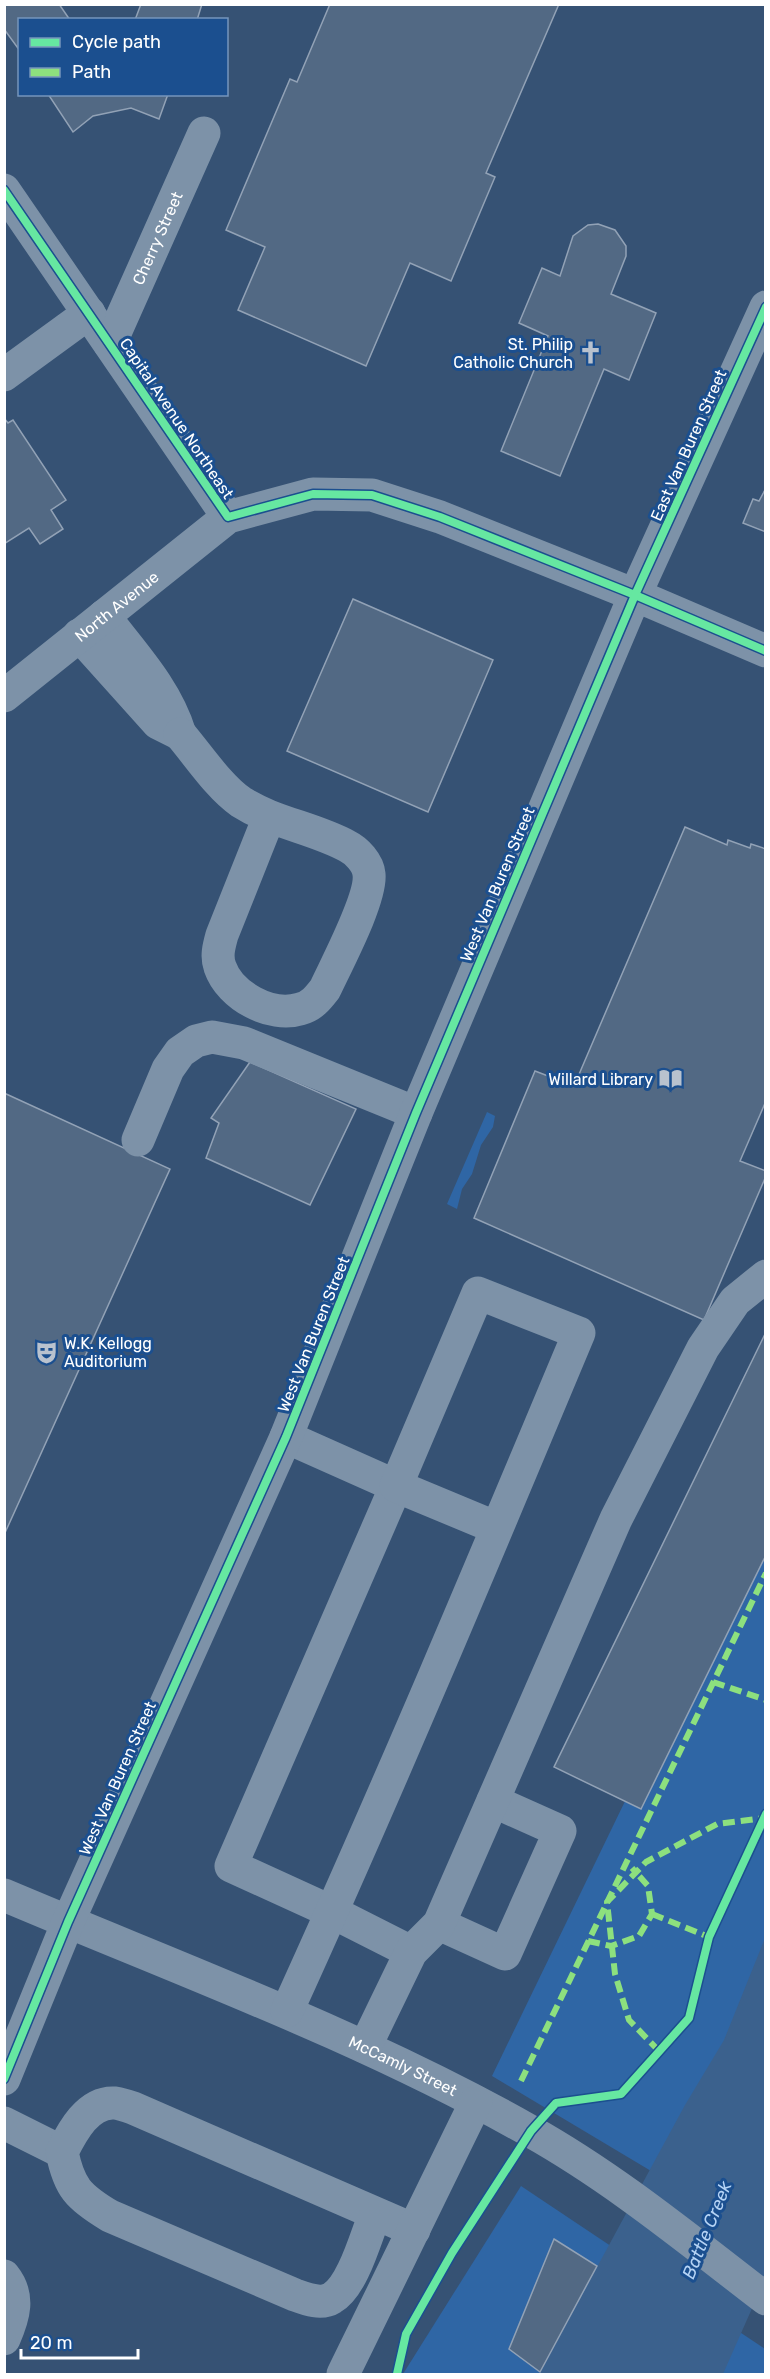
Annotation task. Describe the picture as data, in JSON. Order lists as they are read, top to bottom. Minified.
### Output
{"streets":{"street":["Cherry Street","Capital Avenue Northeast","East Van Buren Street","North Avenue","West Van Buren Street","McCamly Street"]},"crossings":[["Cherry Street","Capital Avenue Northeast"],["Capital Avenue Northeast","East Van Buren Street"],["Capital Avenue Northeast","North Avenue"],["Capital Avenue Northeast","West Van Buren Street"],["East Van Buren Street","West Van Buren Street"],["West Van Buren Street","McCamly Street"]],"water":["Battle Creek"],"places":{"church":["St. Philip Catholic Church"],"library":["Willard Library"],"theatre":["W.K. Kellogg Auditorium"]},"legend":["Cycle path","Path"],"scale_bar":"20 m"}
